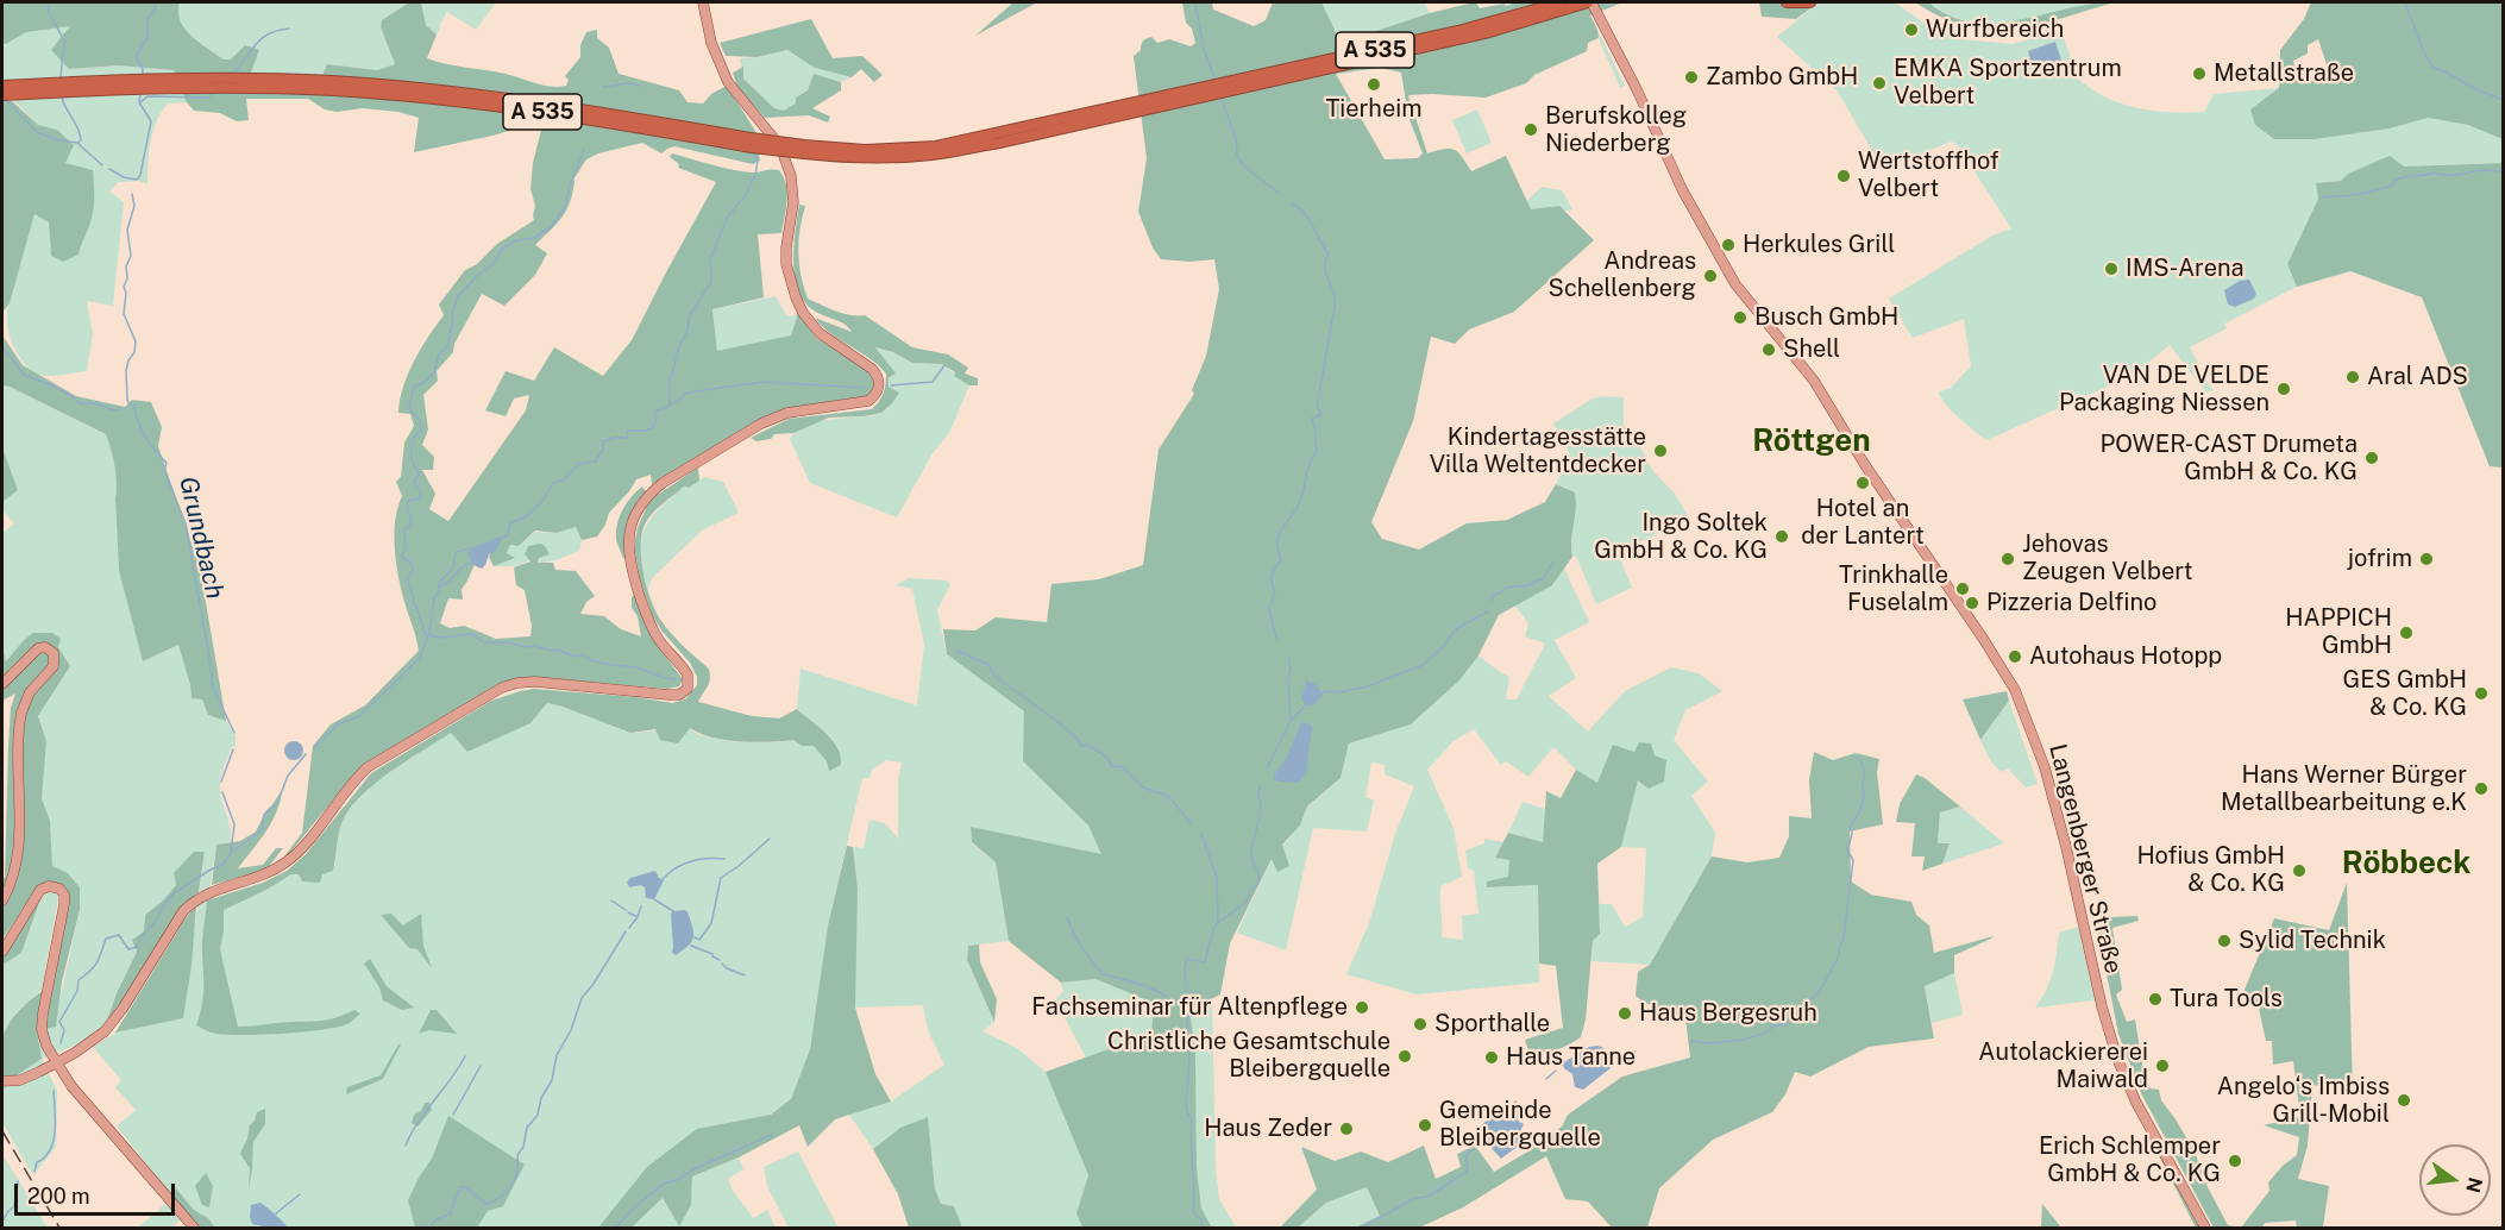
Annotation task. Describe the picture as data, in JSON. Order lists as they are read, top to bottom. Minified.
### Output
{"streets":{"highway":["A 535"],"main road":["Langenberger Straße"]},"crossings":[["A 535","Langenberger Straße"]],"districts":["Röttgen","Röbbeck"],"water":["Grundbach"],"places":["Wurfbereich","Metallstraße","Zambo GmbH","EMKA Sportzentrum Velbert","Tierheim","Berufskolleg Niederberg","Wertstoffhof Velbert","Herkules Grill","IMS-Arena","Andreas Schellenberg","Busch GmbH","Shell","Aral ADS","VAN DE VELDE Packaging Niessen","Kindertagesstätte Villa Weltentdecker","POWER-CAST Drumeta GmbH & Co. KG","Hotel an der Lantert","Ingo Soltek GmbH & Co. KG","Jehovas Zeugen Velbert","jofrim","Trinkhalle Fuselalm","Pizzeria Delfino","HAPPICH GmbH","Autohaus Hotopp","GES GmbH & Co. KG","Hans Werner Bürger Metallbearbeitung e.K","Hofius GmbH & Co. KG","Sylid Technik","Tura Tools","Fachseminar für Altenpflege","Haus Bergesruh","Sporthalle","Christliche Gesamtschule Bleibergquelle","Haus Tanne","Autolackiererei Maiwald","Angelo‘s Imbiss Grill-Mobil","Gemeinde Bleibergquelle","Haus Zeder","Erich Schlemper GmbH & Co. KG"],"scale_bar":"200 m","north":"right"}
